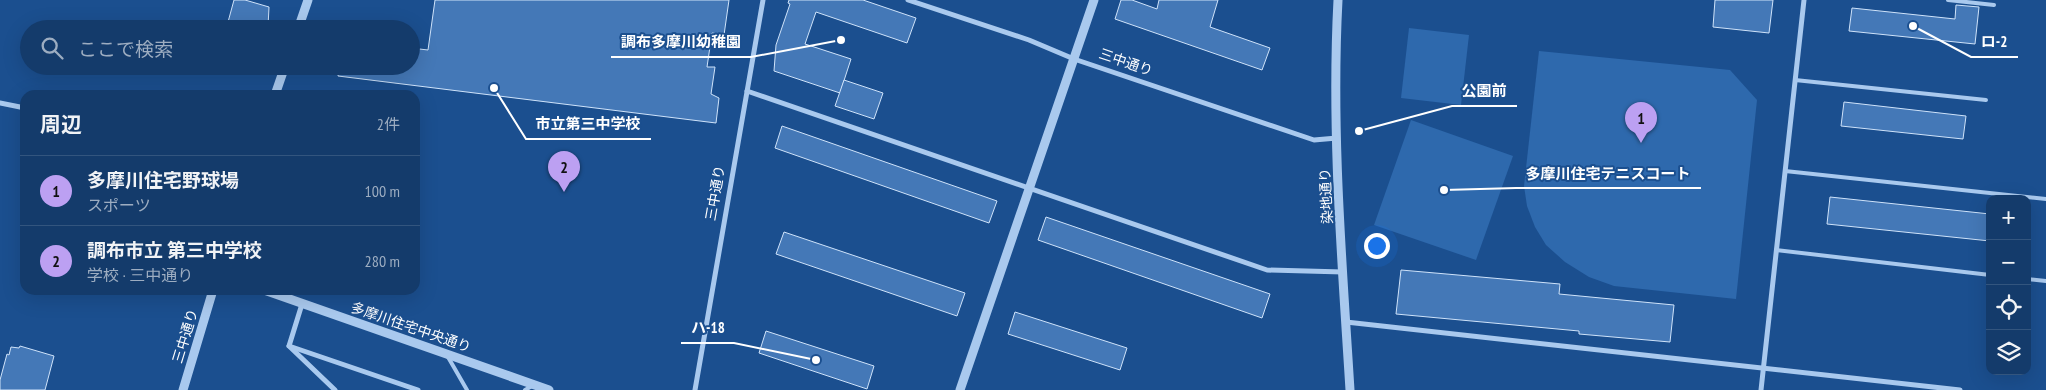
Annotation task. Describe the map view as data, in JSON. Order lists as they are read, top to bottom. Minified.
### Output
{"streets":{"street":["三中通り","染地通り","多摩川住宅中央通り"]},"crossings":[["三中通り","染地通り"]],"places":["ロ-2","調布多摩川幼稚園","市立第三中学校","公園前","多摩川住宅テニスコート","ハ-18"],"page":{"search":"ここで検索","heading":["周辺","2件"],"pins":["1","2"],"list":[{"mark":"1","name":"多摩川住宅野球場","note":"スポーツ","value":"100 m"},{"mark":"2","name":"調布市立 第三中学校","note":"学校 · 三中通り","value":"280 m"}],"map_buttons":["+","−"]}}
